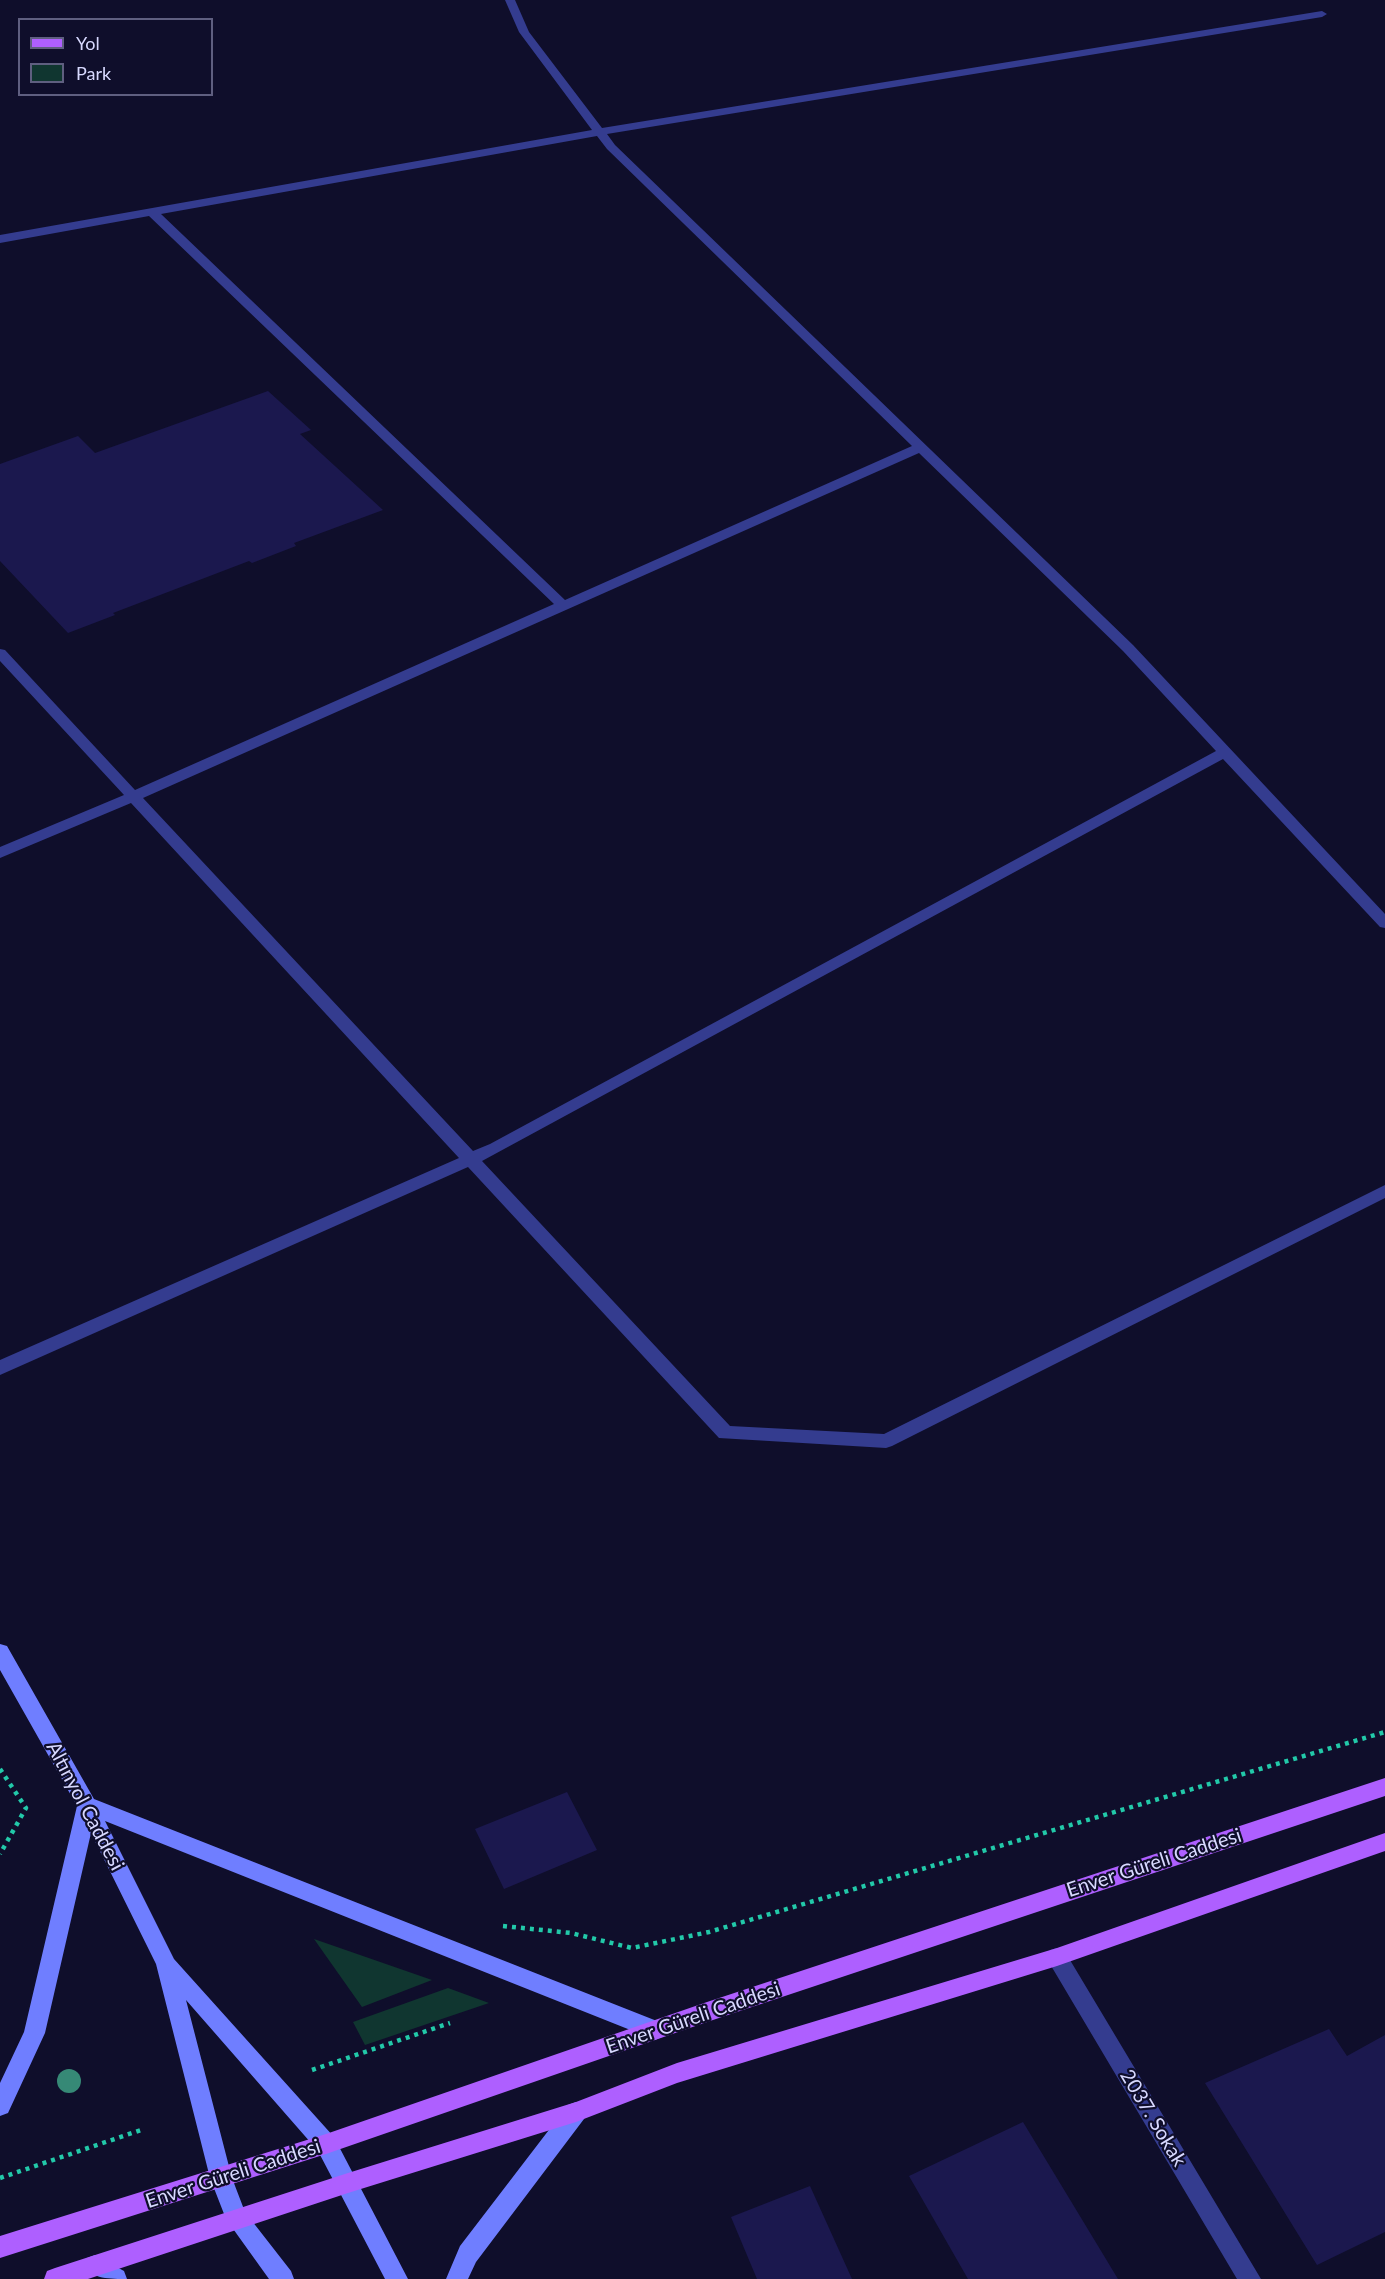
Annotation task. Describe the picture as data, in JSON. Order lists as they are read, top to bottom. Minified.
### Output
{"streets":{"main road":["Altınyol Caddesi","Enver Güreli Caddesi"],"street":["2037. Sokak"]},"legend":["Yol","Park"]}
